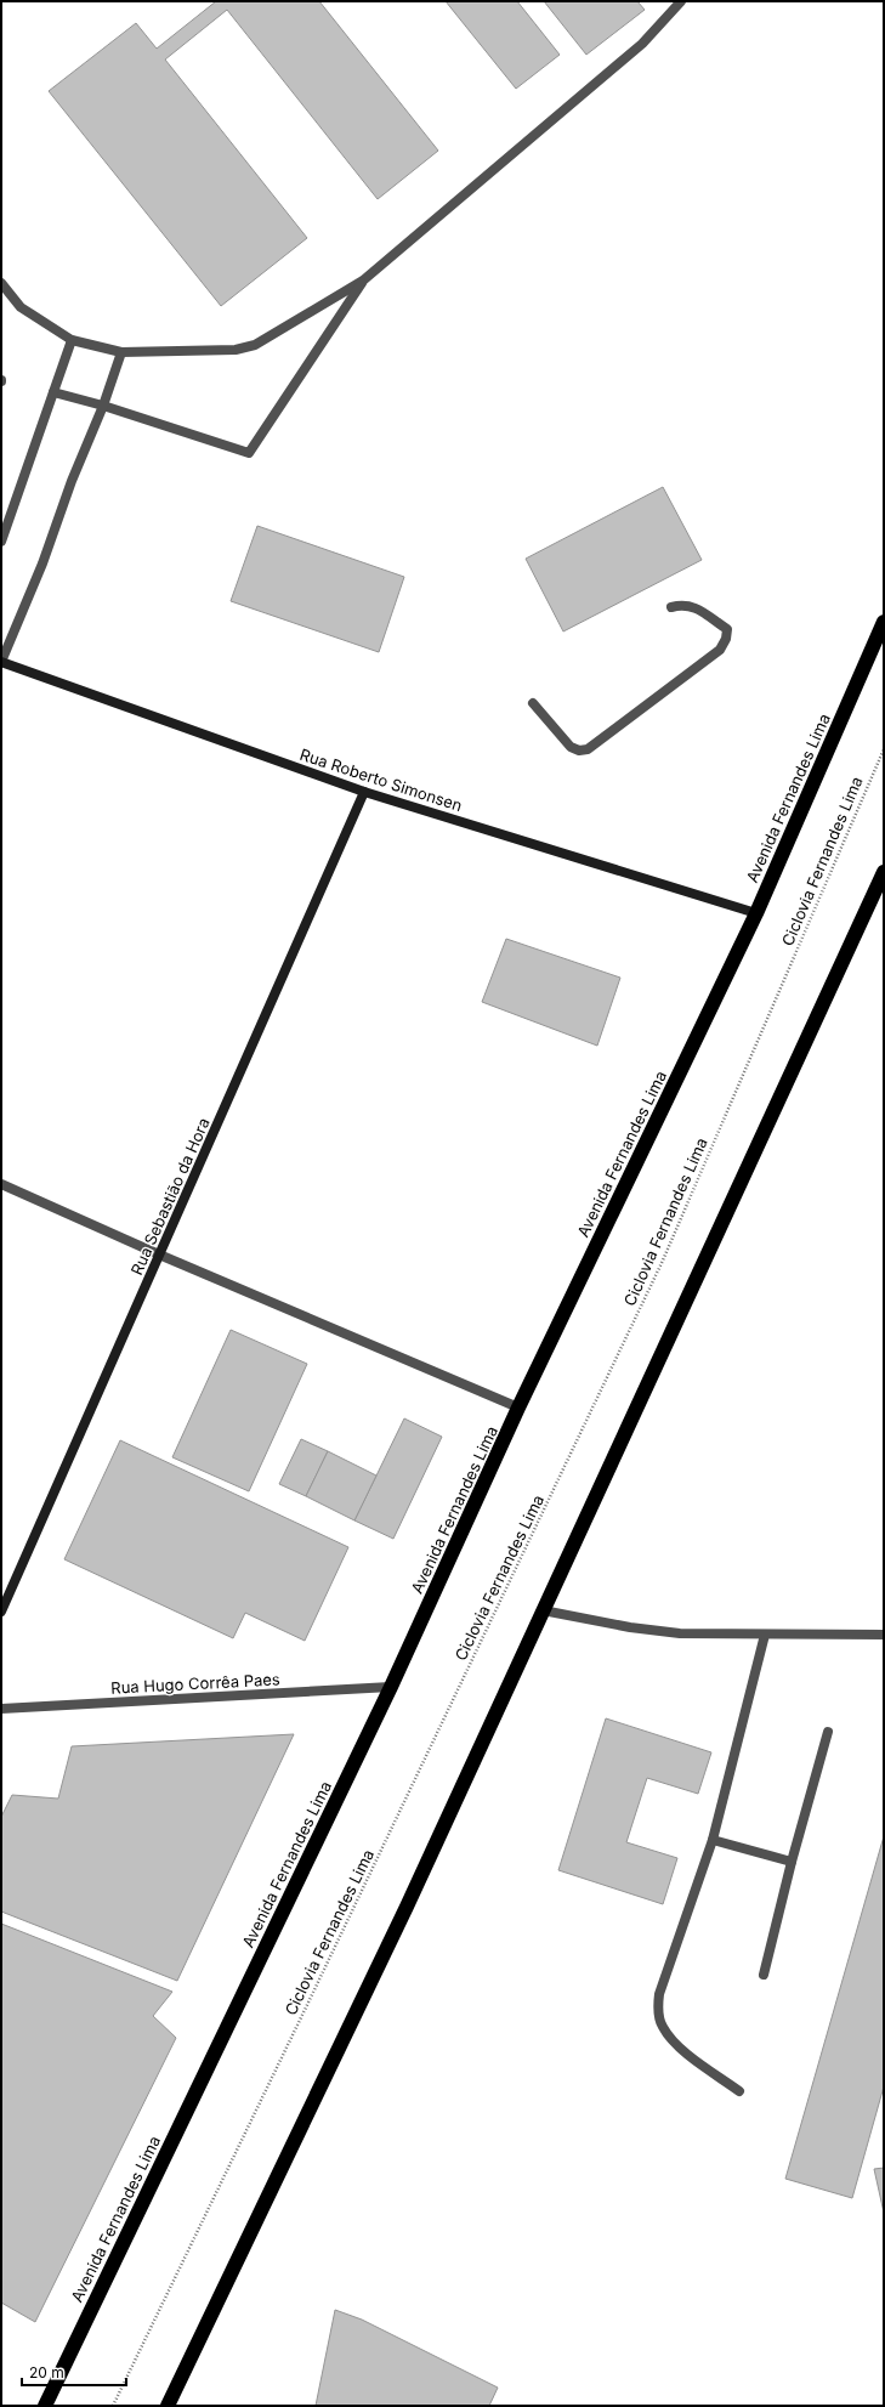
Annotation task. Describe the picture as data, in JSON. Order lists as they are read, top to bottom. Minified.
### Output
{"streets":{"highway":["Avenida Fernandes Lima"],"street":["Rua Roberto Simonsen","Rua Sebastião da Hora","Rua Hugo Corrêa Paes"],"path":["Ciclovia Fernandes Lima"]},"crossings":[["Rua Roberto Simonsen","Avenida Fernandes Lima"],["Rua Roberto Simonsen","Rua Sebastião da Hora"],["Avenida Fernandes Lima","Rua Hugo Corrêa Paes"]],"scale_bar":"20 m"}
